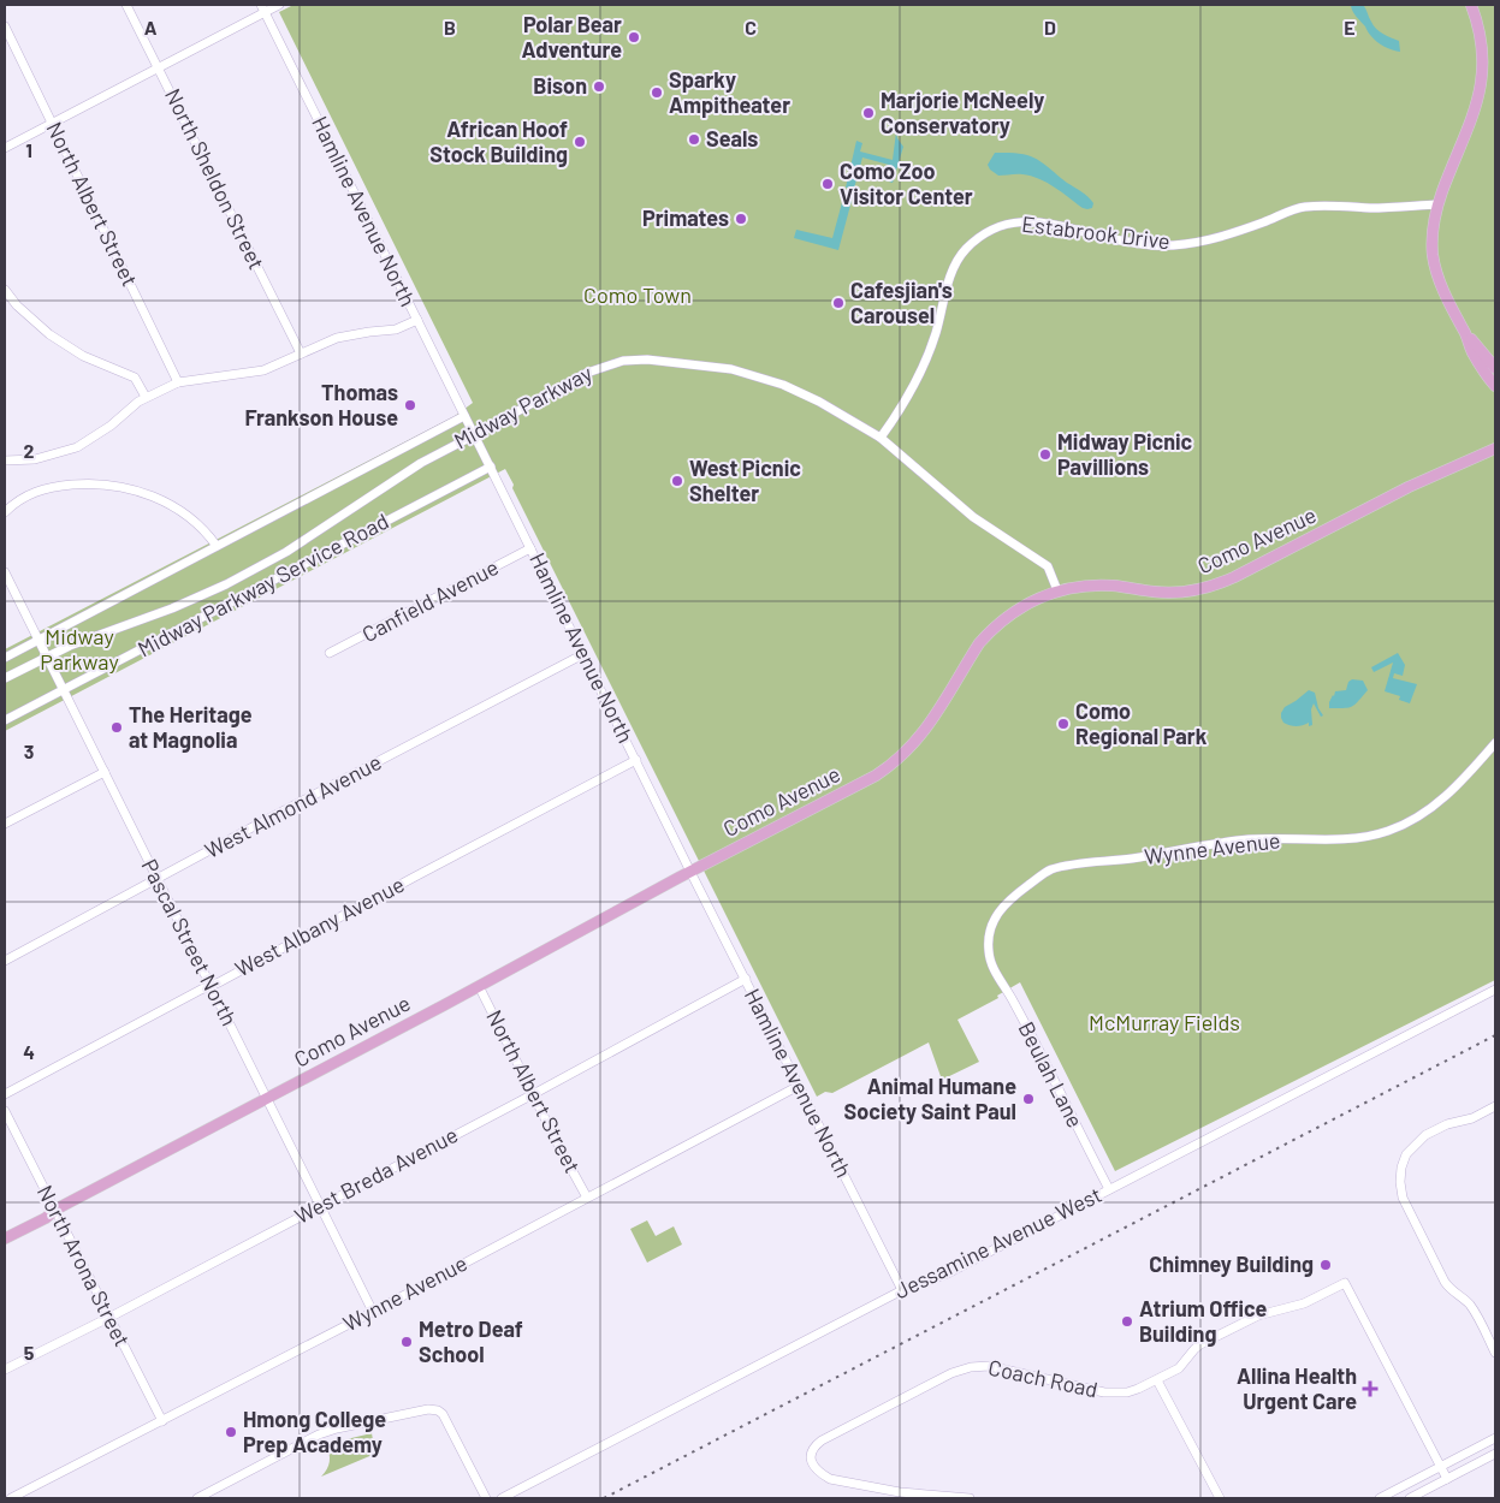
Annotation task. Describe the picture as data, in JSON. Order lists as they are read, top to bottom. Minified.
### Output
{"streets":{"main road":["Como Avenue"],"street":["North Sheldon Street","North Albert Street","Hamline Avenue North","Estabrook Drive","Midway Parkway","Midway Parkway Service Road","Canfield Avenue","West Almond Avenue","Wynne Avenue","West Albany Avenue","Pascal Street North","Beulah Lane","West Breda Avenue","Jessamine Avenue West","North Arona Street","Coach Road"]},"crossings":[["North Albert Street","Como Avenue"],["North Albert Street","Wynne Avenue"],["North Albert Street","West Breda Avenue"],["Hamline Avenue North","Midway Parkway"],["Hamline Avenue North","Como Avenue"],["Hamline Avenue North","Midway Parkway Service Road"],["Hamline Avenue North","Canfield Avenue"],["Hamline Avenue North","West Almond Avenue"],["Hamline Avenue North","Wynne Avenue"],["Hamline Avenue North","West Albany Avenue"],["Hamline Avenue North","West Breda Avenue"],["Hamline Avenue North","Jessamine Avenue West"],["Estabrook Drive","Midway Parkway"],["Midway Parkway","Como Avenue"],["Midway Parkway","Pascal Street North"],["Como Avenue","Pascal Street North"],["Como Avenue","North Arona Street"],["Midway Parkway Service Road","Pascal Street North"],["West Almond Avenue","Pascal Street North"],["Wynne Avenue","Pascal Street North"],["Wynne Avenue","Beulah Lane"],["Wynne Avenue","North Arona Street"],["West Albany Avenue","Pascal Street North"],["Pascal Street North","West Breda Avenue"],["Beulah Lane","Jessamine Avenue West"],["West Breda Avenue","North Arona Street"]],"parks":["Como Town","Midway Parkway","McMurray Fields"],"places":{"other":["Polar Bear Adventure","Bison","Sparky Ampitheater","Marjorie McNeely Conservatory","Seals","African Hoof Stock Building","Como Zoo Visitor Center","Primates","Cafesjian's Carousel","Thomas Frankson House","Midway Picnic Pavillions","West Picnic Shelter","Como Regional Park","The Heritage at Magnolia","Animal Humane Society Saint Paul","Chimney Building","Atrium Office Building","Metro Deaf School","Hmong College Prep Academy"],"health":["Allina Health Urgent Care"]},"grid":{"columns":["A","B","C","D","E"],"rows":["1","2","3","4","5"]}}
